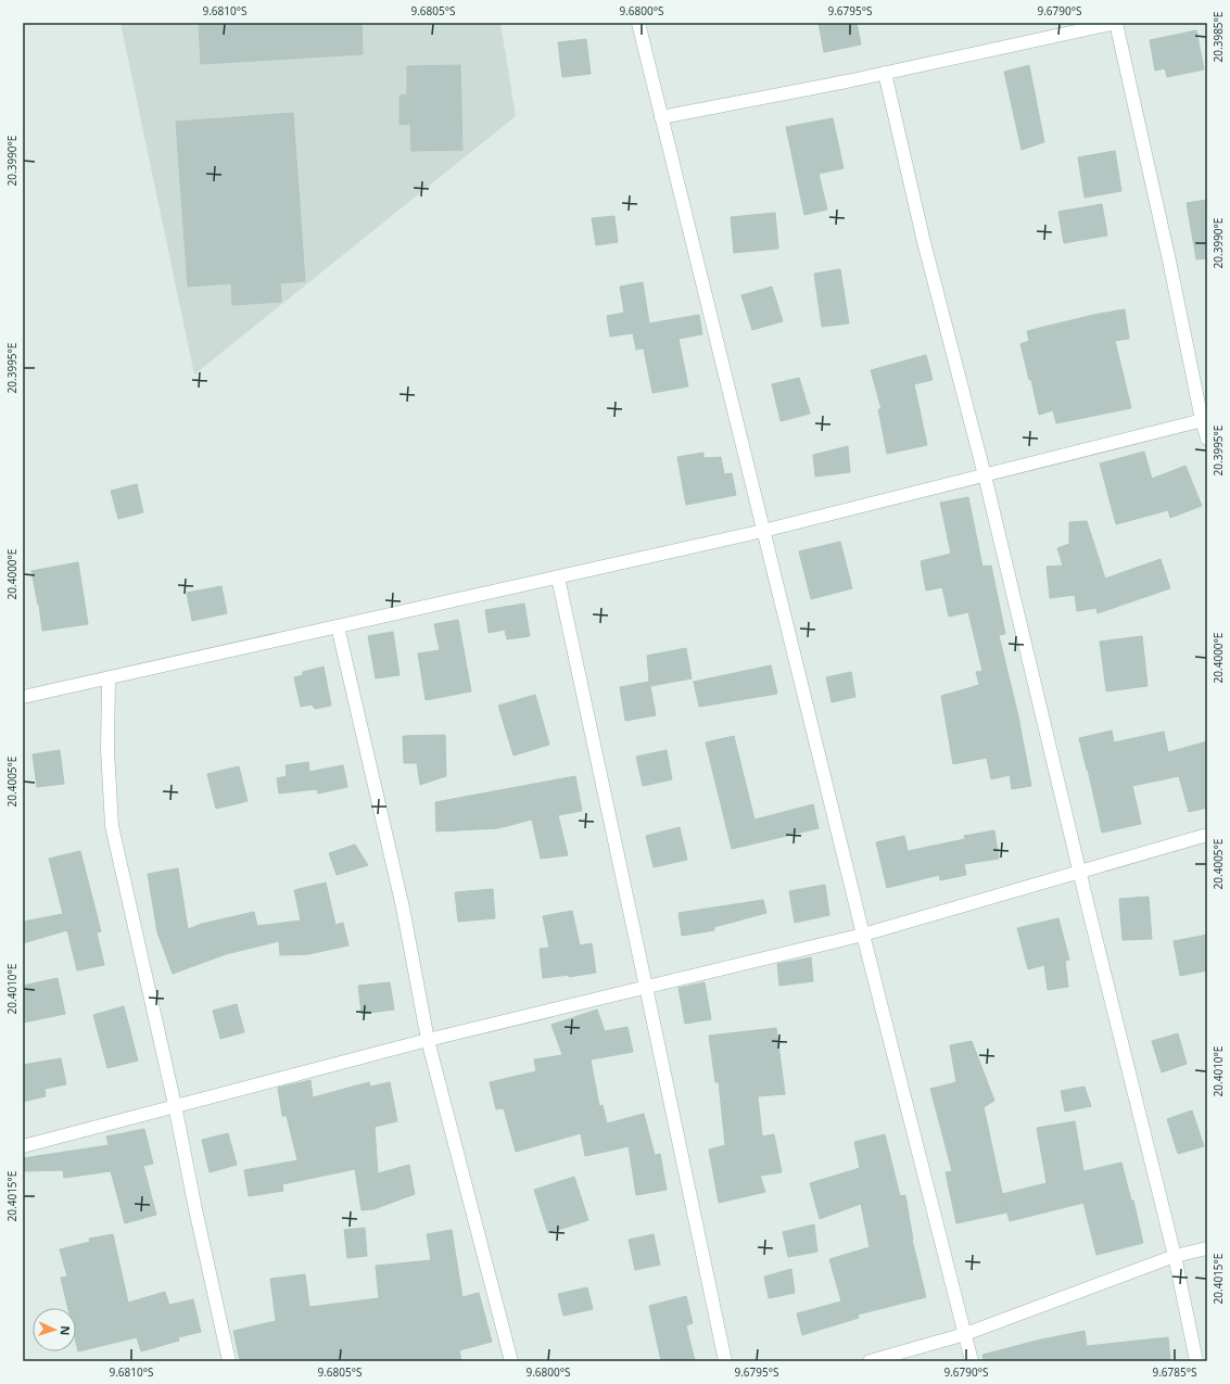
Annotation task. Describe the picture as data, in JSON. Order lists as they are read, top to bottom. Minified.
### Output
{"north":"right","coordinates":["9.6810°S","9.6805°S","9.6800°S","9.6795°S","9.6790°S","20.3985°E","20.3990°E","20.3995°E","20.4000°E","20.4005°E","20.4010°E","20.4015°E","9.6785°S"]}
